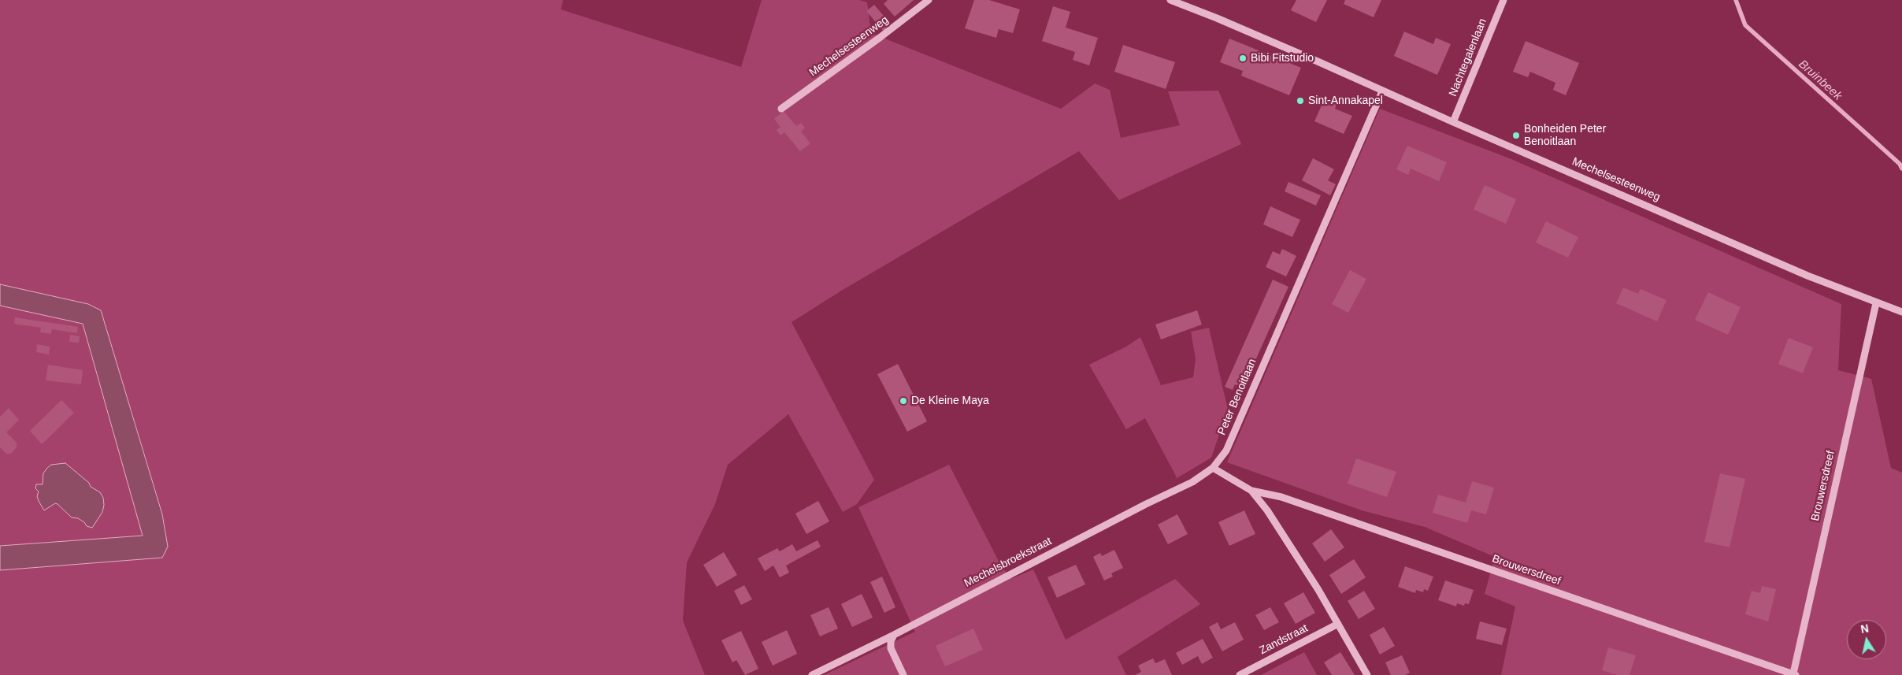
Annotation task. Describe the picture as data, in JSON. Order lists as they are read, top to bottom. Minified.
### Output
{"streets":{"street":["Mechelsesteenweg","Nachtegalenlaan","Peter Benoitlaan","Brouwersdreef","Mechelsbroekstraat","Zandstraat"]},"crossings":[["Mechelsesteenweg","Nachtegalenlaan"],["Mechelsesteenweg","Peter Benoitlaan"],["Mechelsesteenweg","Brouwersdreef"],["Peter Benoitlaan","Mechelsbroekstraat"]],"water":["Bruinbeek"],"places":["Bibi Fitstudio","Sint-Annakapel","Bonheiden Peter Benoitlaan","De Kleine Maya"],"north":"top"}
